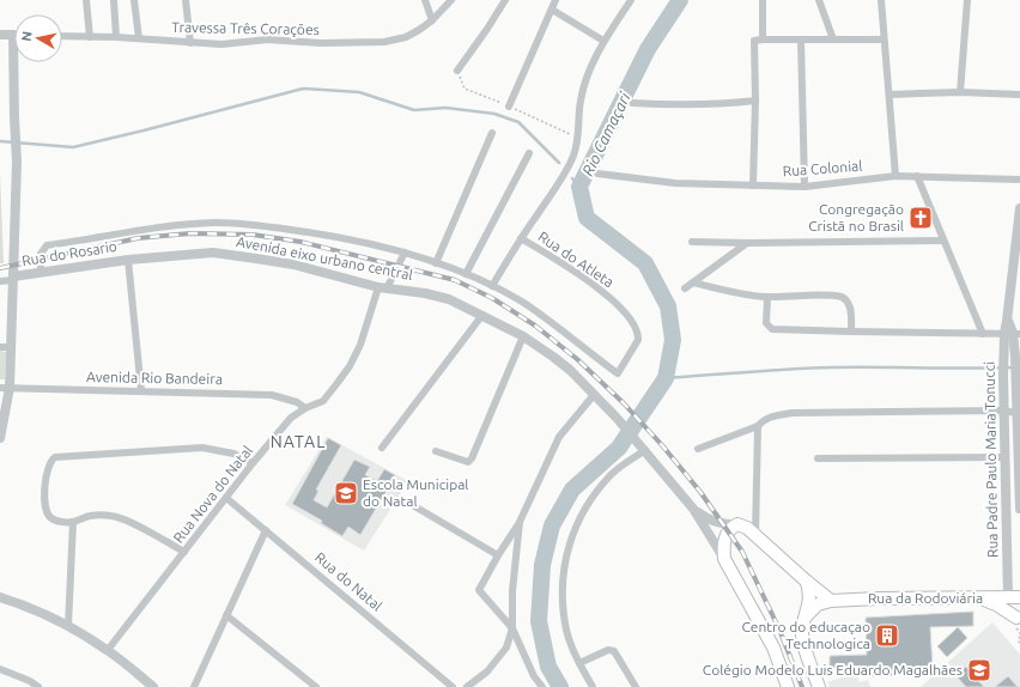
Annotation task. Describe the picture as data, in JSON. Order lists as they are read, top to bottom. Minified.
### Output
{"streets":{"main road":["Rua da Rodoviária"],"street":["Travessa Três Corações","Rua Colonial","Rua do Rosario","Avenida eixo urbano central","Rua do Atleta","Avenida Rio Bandeira","Rua Padre Paulo Maria Tonucci","Rua Nova do Natal","Rua do Natal"]},"crossings":[["Rua do Rosario","Avenida eixo urbano central"],["Avenida eixo urbano central","Rua Nova do Natal"],["Avenida Rio Bandeira","Rua Nova do Natal"],["Rua Padre Paulo Maria Tonucci","Rua da Rodoviária"],["Rua Nova do Natal","Rua do Natal"]],"districts":["NATAL"],"water":["Rio Camaçari"],"places":{"church":["Congregação Cristã no Brasil"],"school or university":["Escola Municipal do Natal","Colégio Modelo Luis Eduardo Magalhães"],"building":["Centro do educaçao Technologica"]},"north":"left"}
